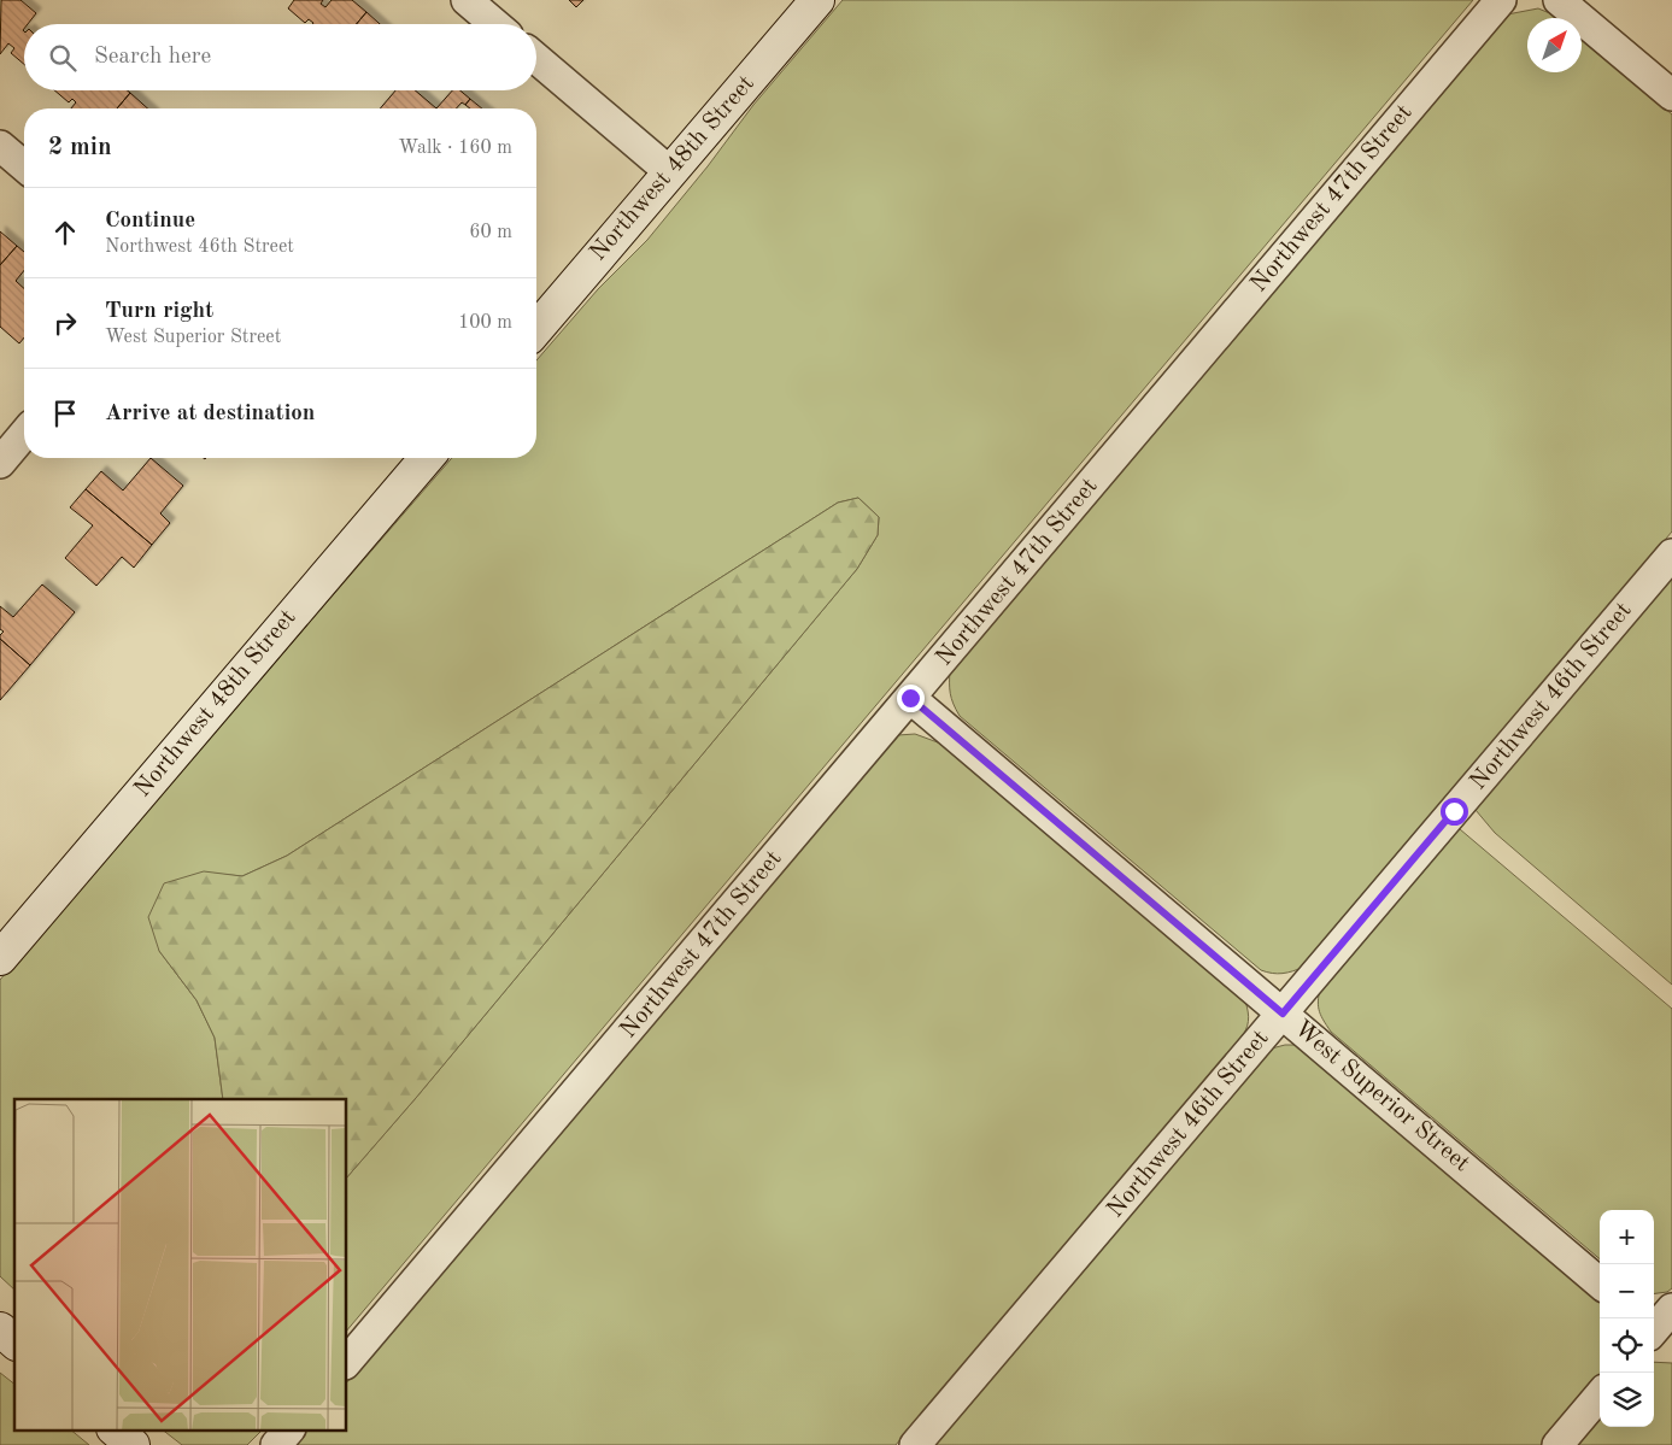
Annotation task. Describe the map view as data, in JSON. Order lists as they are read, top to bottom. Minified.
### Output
{"streets":{"main road":["Northwest 48th Street"],"street":["Northwest 47th Street","Northwest 46th Street","West Superior Street"]},"crossings":[["Northwest 47th Street","West Superior Street"],["Northwest 46th Street","West Superior Street"]],"north":"top right","page":{"search":"Search here","heading":["2 min","Walk · 160 m"],"list":[["Continue","Northwest 46th Street","60 m"],["Turn right","West Superior Street","100 m"],"Arrive at destination"],"map_buttons":["+","−"]}}
